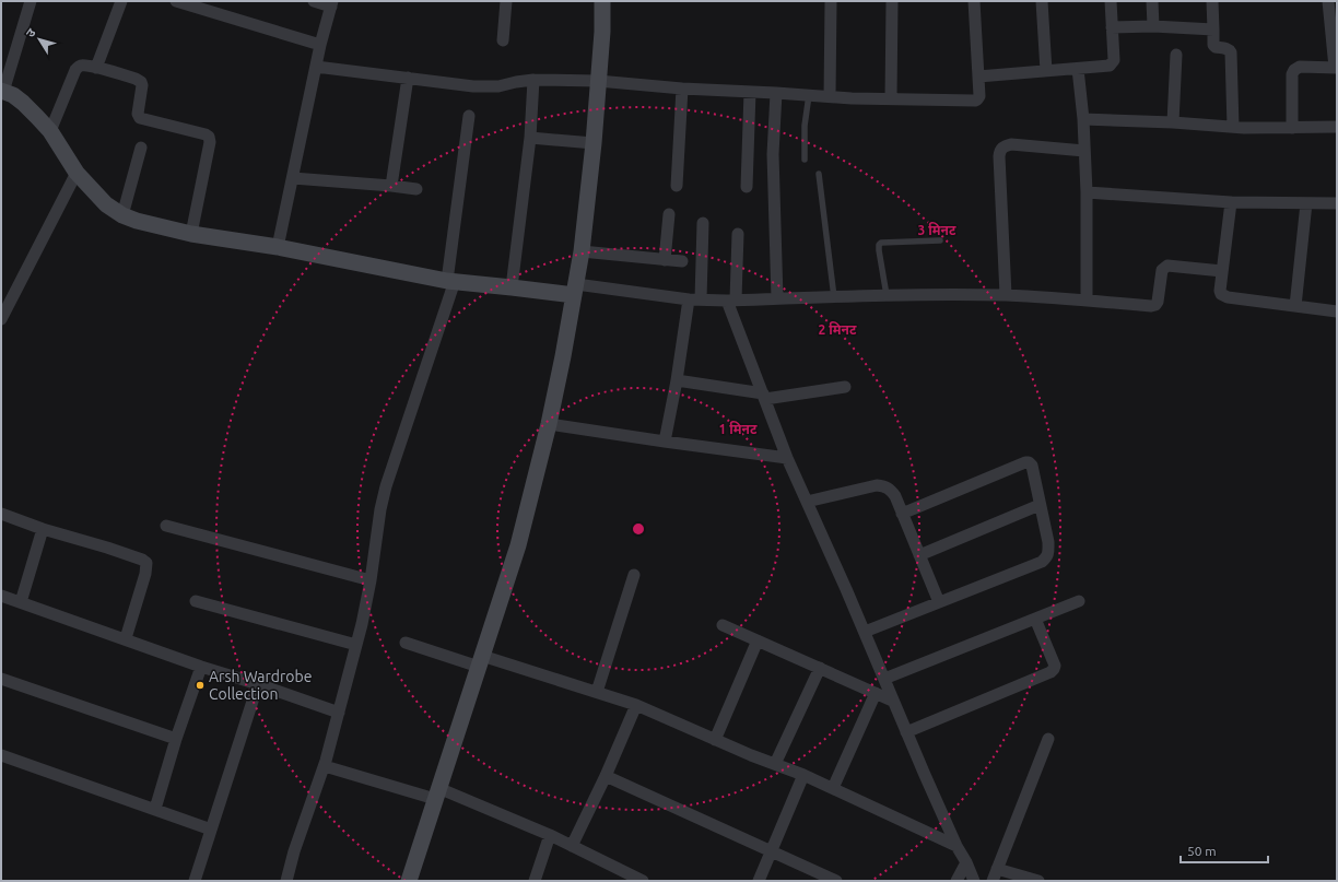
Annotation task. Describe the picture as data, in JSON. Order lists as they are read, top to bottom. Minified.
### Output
{"places":["Arsh Wardrobe Collection"],"scale_bar":"50 m","north":"top left","rings":["3 मिनट","2 मिनट","1 मिनट"]}
